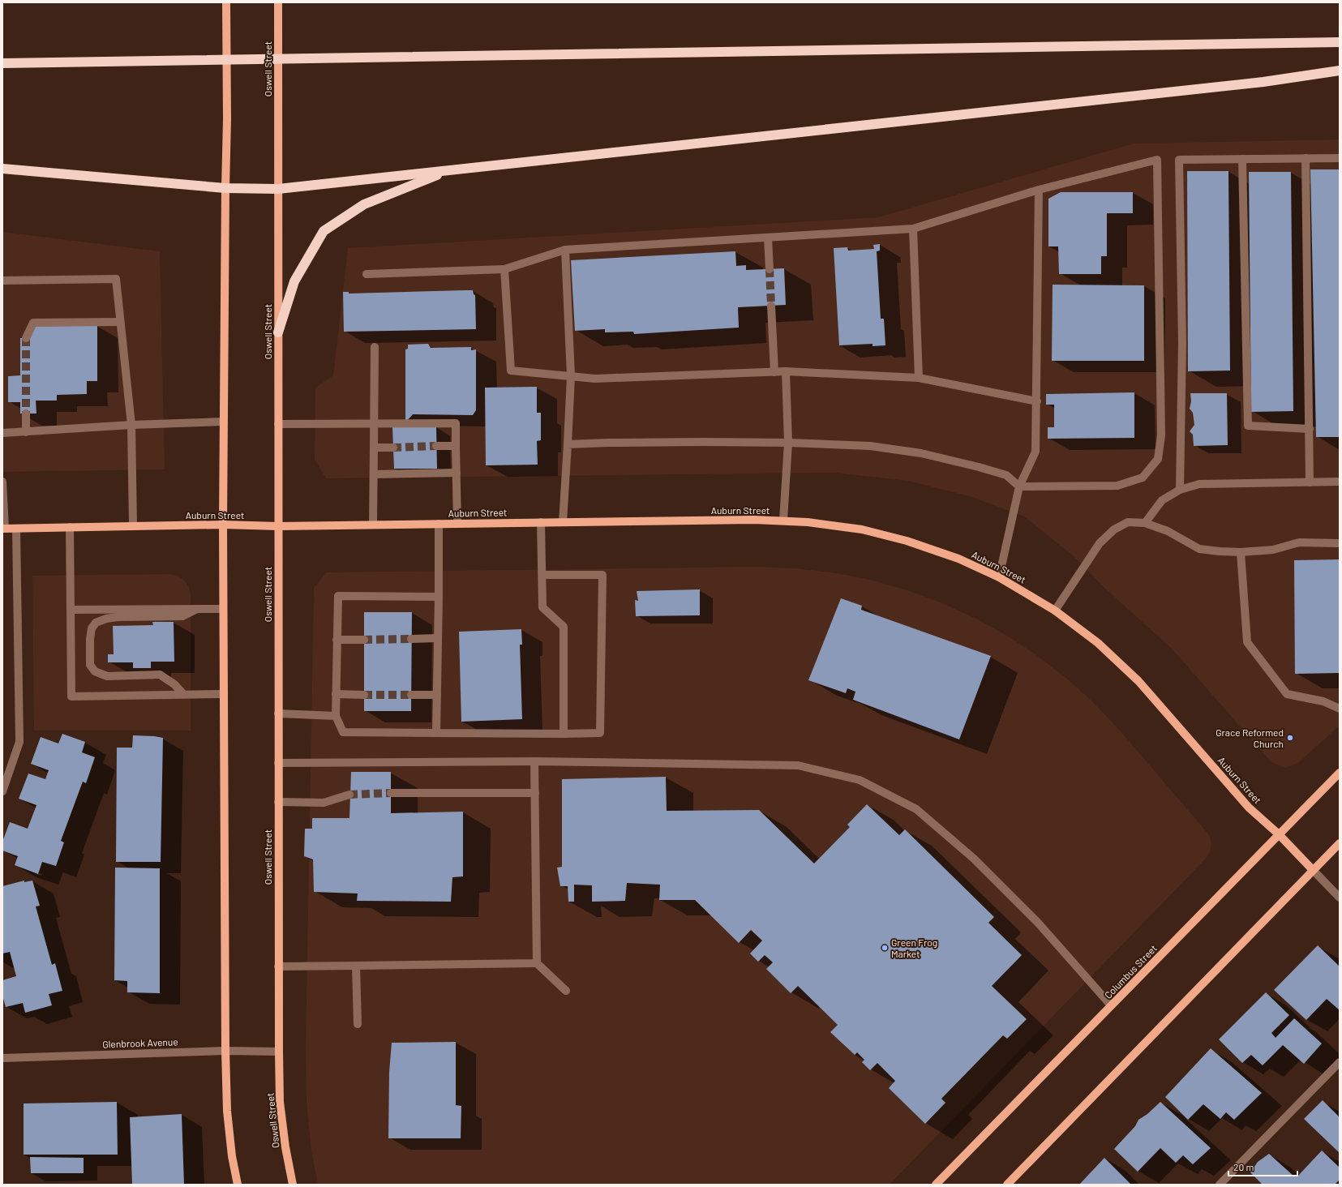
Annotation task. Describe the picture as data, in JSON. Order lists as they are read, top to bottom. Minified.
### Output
{"streets":{"main road":["Oswell Street","Auburn Street","Columbus Street"],"street":["Glenbrook Avenue"]},"crossings":[["Oswell Street","Auburn Street"],["Oswell Street","Glenbrook Avenue"],["Auburn Street","Columbus Street"]],"places":["Grace Reformed Church","Green Frog Market"],"scale_bar":"20 m"}
